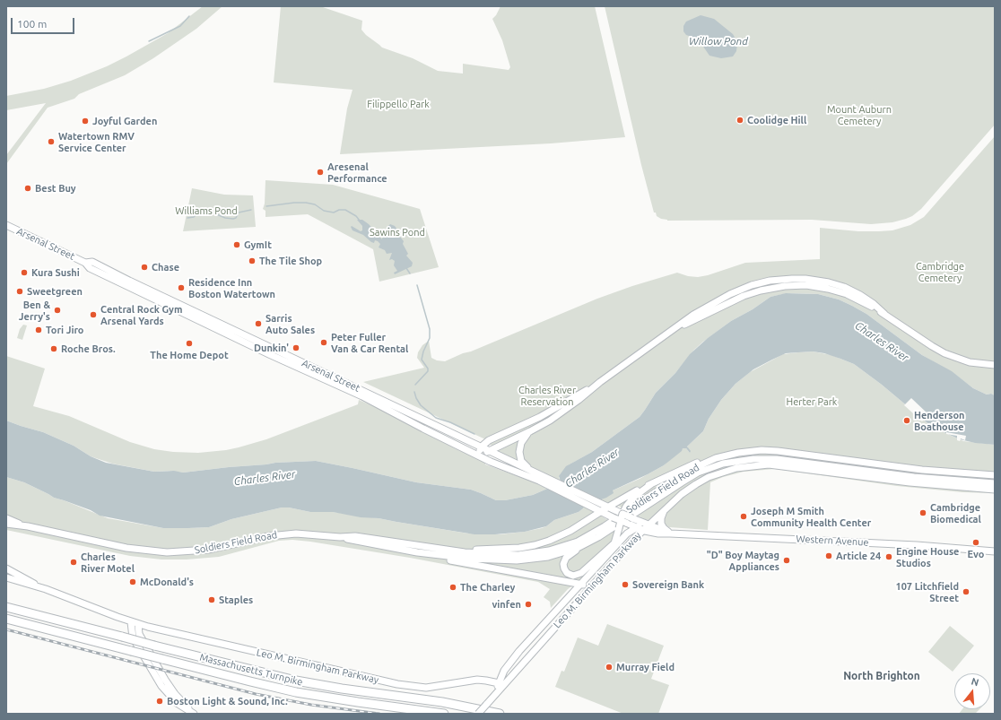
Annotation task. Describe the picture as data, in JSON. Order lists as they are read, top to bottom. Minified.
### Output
{"streets":{"highway":["Massachusetts Turnpike"],"main road":["Arsenal Street","Soldiers Field Road","Western Avenue","Leo M. Birmingham Parkway"]},"crossings":[["Arsenal Street","Western Avenue"],["Western Avenue","Leo M. Birmingham Parkway"]],"districts":["North Brighton"],"water":["Willow Pond","Charles River"],"parks":["Filippello Park","Mount Auburn Cemetery","Williams Pond","Sawins Pond","Cambridge Cemetery","Charles River Reservation","Herter Park"],"places":["Coolidge Hill","Joyful Garden","Watertown RMV Service Center","Aresenal Performance","Best Buy","GymIt","The Tile Shop","Chase","Kura Sushi","Residence Inn Boston Watertown","Sweetgreen","Ben & Jerry's","Central Rock Gym Arsenal Yards","Sarris Auto Sales","Tori Jiro","Peter Fuller Van & Car Rental","The Home Depot","Dunkin'","Roche Bros.","Henderson Boathouse","Cambridge Biomedical","Joseph M Smith Community Health Center","Evo","Article 24","Engine House Studios","\"D\" Boy Maytag Appliances","Charles River Motel","McDonald's","Sovereign Bank","The Charley","107 Litchfield Street","Staples","vinfen","Murray Field","Boston Light & Sound, Inc."],"scale_bar":"100 m","north":"top"}
